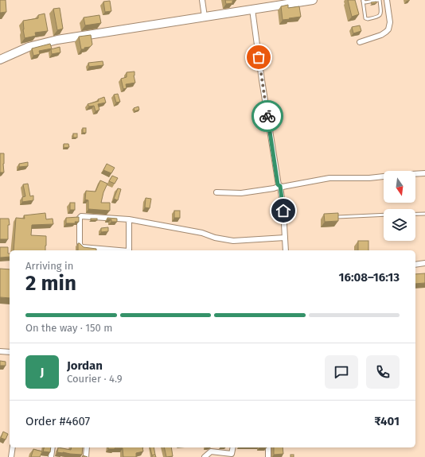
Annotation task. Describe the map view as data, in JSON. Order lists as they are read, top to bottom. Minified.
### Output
{"north":"bottom","page":{"heading":["2 min","Arriving in","16:08–16:13"],"panel":["Jordan","Courier · 4.9","Order #4607","₹401"],"bar":"On the way · 150 m","round":"J"}}
